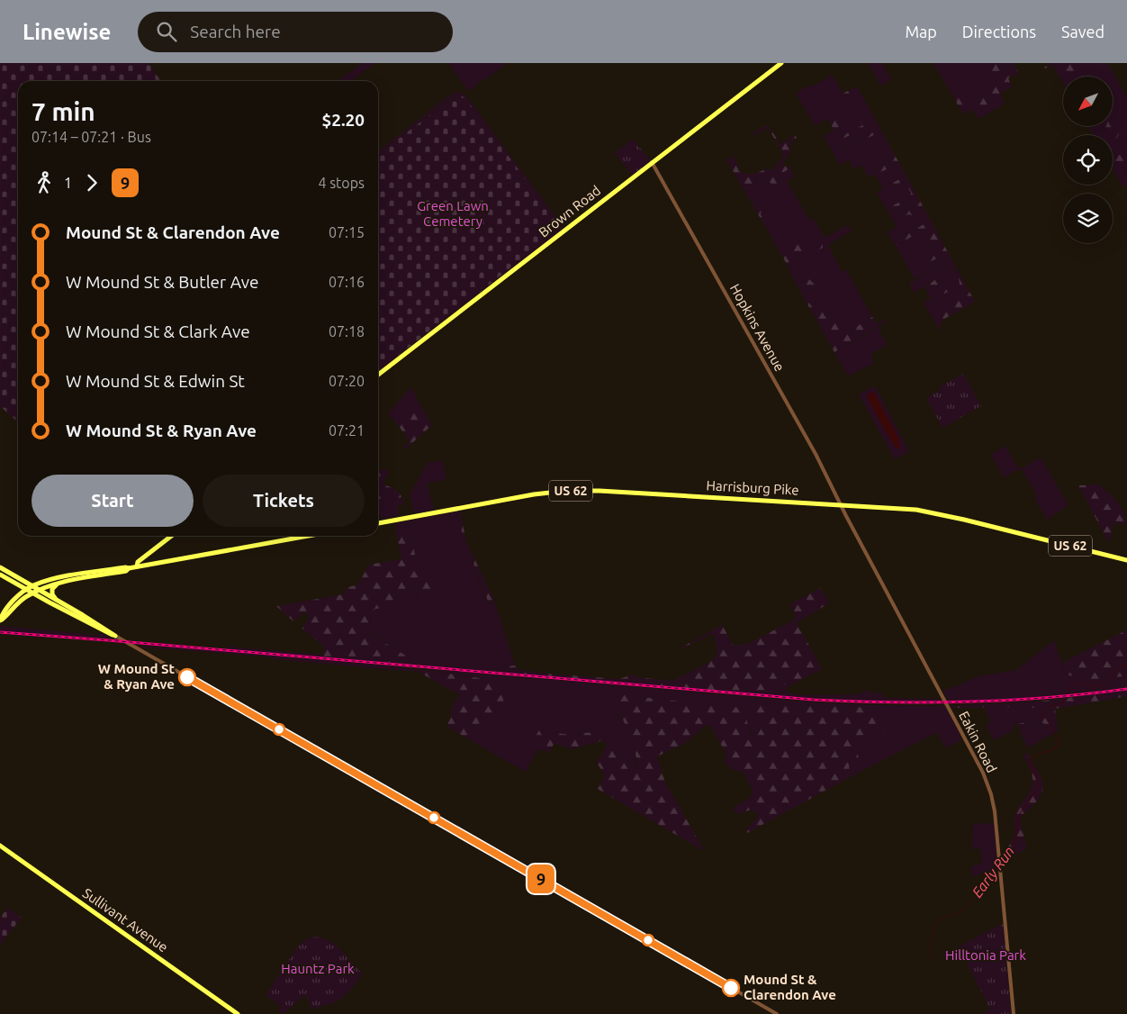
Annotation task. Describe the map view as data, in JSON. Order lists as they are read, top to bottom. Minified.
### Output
{"streets":{"main road":["Brown Road","Harrisburg Pike","US 62","Sullivant Avenue"],"street":["Hopkins Avenue","Eakin Road"]},"crossings":[["Brown Road","Hopkins Avenue"],["Hopkins Avenue","Harrisburg Pike"],["Hopkins Avenue","Eakin Road"],["Harrisburg Pike","Eakin Road"]],"water":["Early Run"],"parks":["Green Lawn Cemetery","Hilltonia Park","Hauntz Park"],"places":["W Mound St & Ryan Ave","Mound St & Clarendon Ave"],"lines":["bus line 9"],"north":"bottom left","page":{"header":"Linewise","search":"Search here","nav":["Map","Directions","Saved"],"on_map":"9","heading":["7 min","07:14 – 07:21 · Bus","$2.20"],"legs":["1","9","4 stops"],"list":[{"name":"Mound St & Clarendon Ave","value":"07:15"},{"name":"W Mound St & Butler Ave","value":"07:16"},{"name":"W Mound St & Clark Ave","value":"07:18"},{"name":"W Mound St & Edwin St","value":"07:20"},{"name":"W Mound St & Ryan Ave","value":"07:21"}],"buttons":["Start","Tickets"]}}
